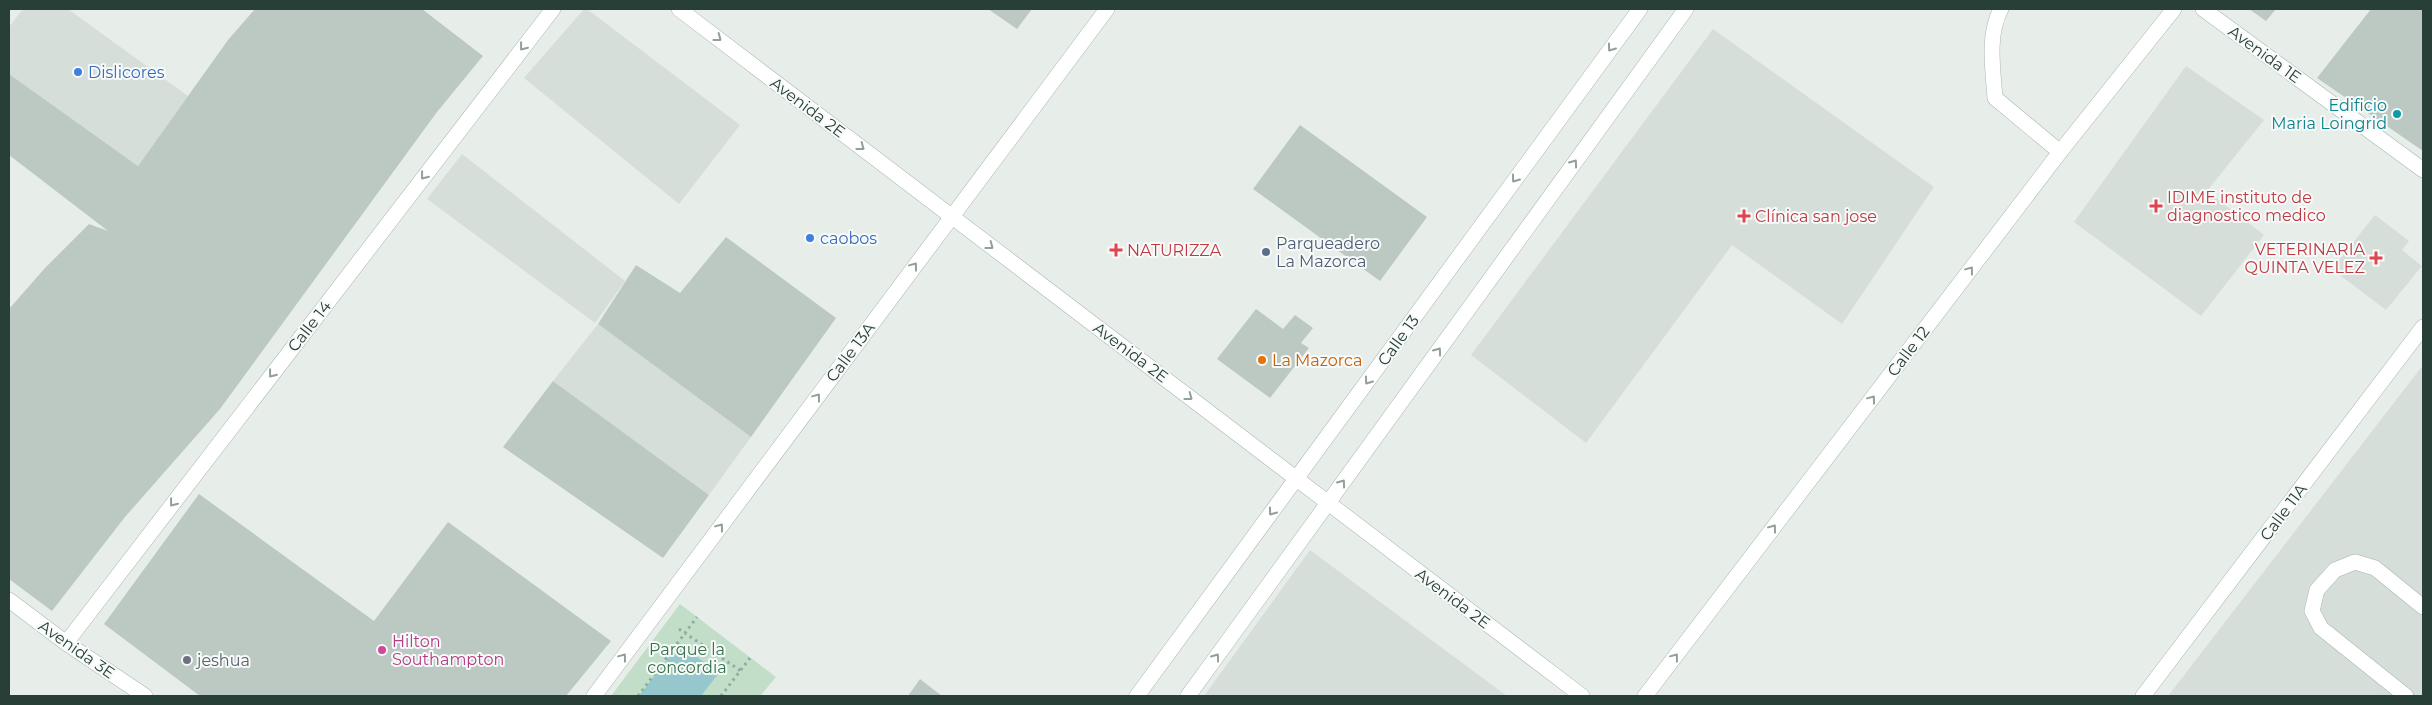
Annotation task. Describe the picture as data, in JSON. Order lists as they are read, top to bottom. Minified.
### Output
{"streets":{"street":["Avenida 1E","Avenida 2E","Calle 14","Calle 13","Calle 12","Calle 13A","Calle 11A","Avenida 3E"]},"crossings":[["Avenida 2E","Calle 13"],["Avenida 2E","Calle 13A"],["Calle 14","Avenida 3E"]],"one_way":["Avenida 2E","Calle 14","Calle 12","Calle 13A"],"parks":["Parque la concordia"],"places":{"other":["Dislicores","Edificio Maria Loingrid","caobos","Parqueadero La Mazorca","La Mazorca","Hilton Southampton","jeshua"],"health":["IDIME instituto de diagnostico medico","Clínica san jose","NATURIZZA","VETERINARIA QUINTA VELEZ"]}}
